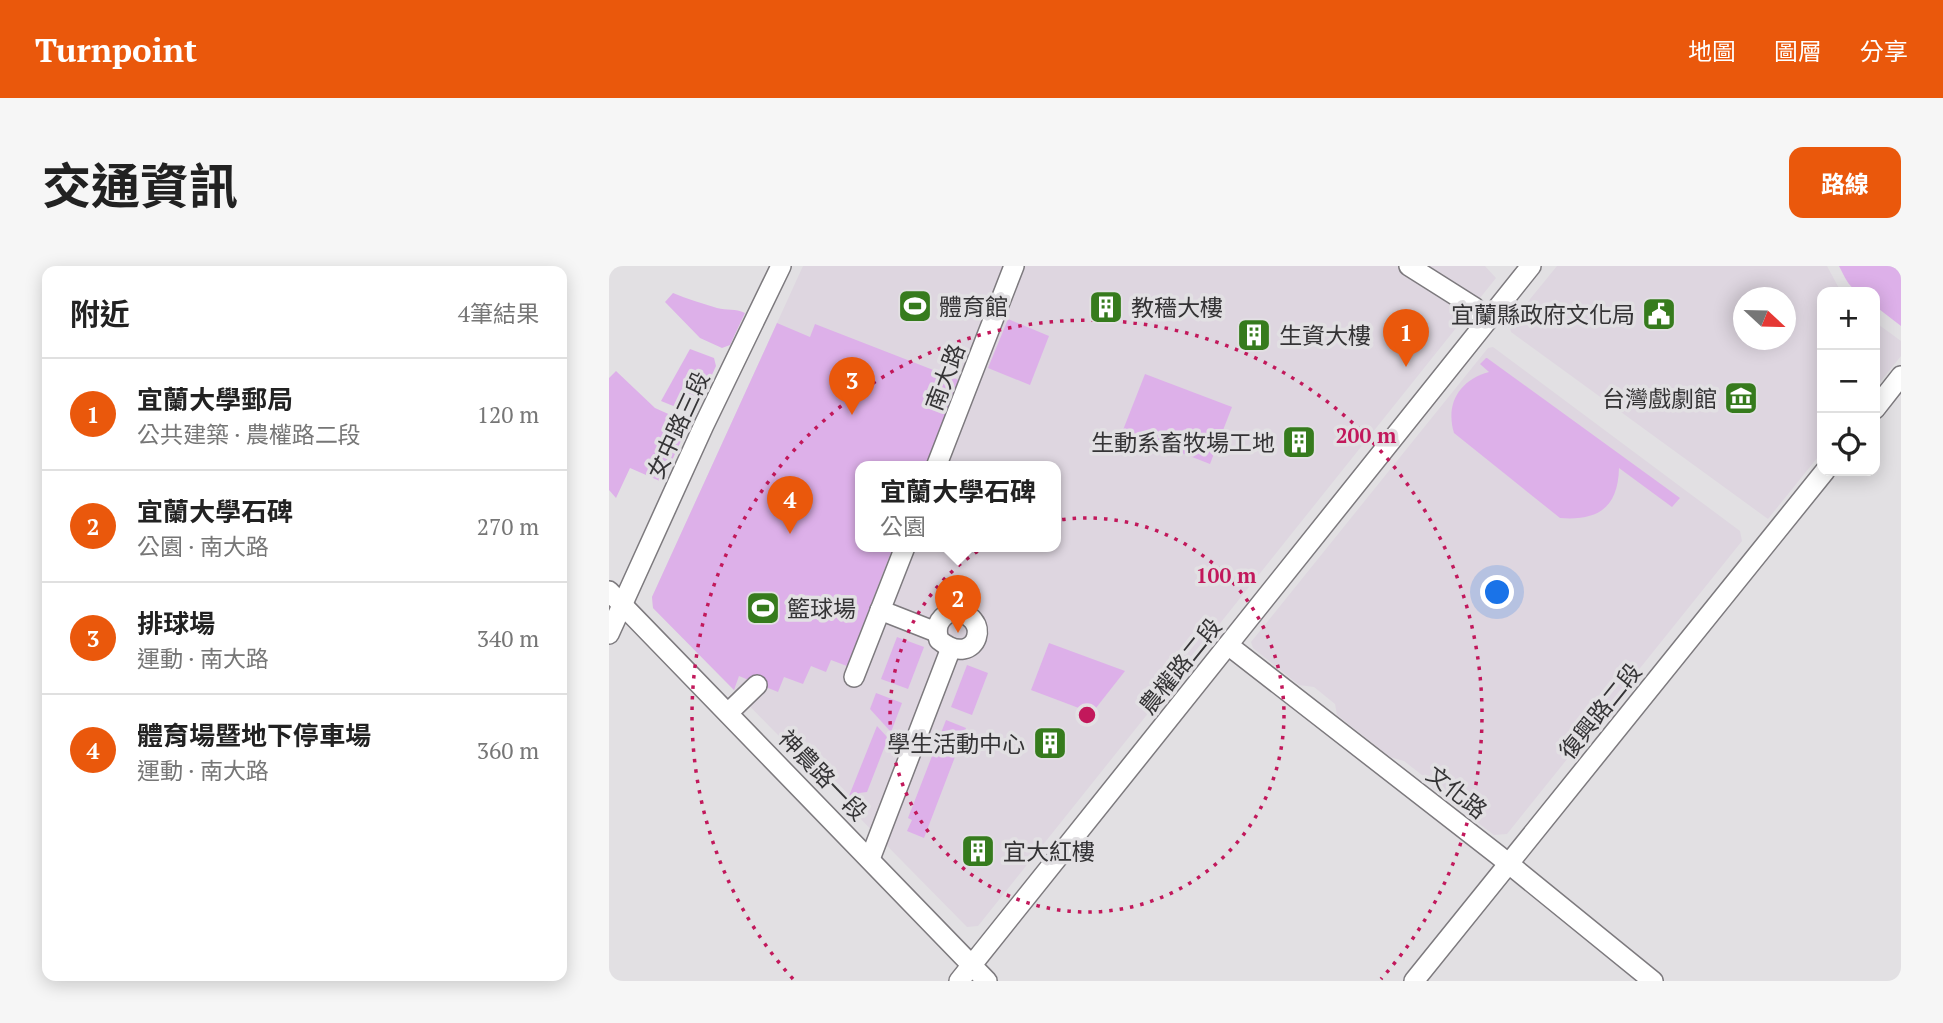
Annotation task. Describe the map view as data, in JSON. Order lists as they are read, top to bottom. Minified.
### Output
{"streets":{"street":["南大路","女中路三段","農權路二段","復興路二段","神農路一段","文化路"]},"crossings":[["女中路三段","神農路一段"],["農權路二段","神農路一段"],["農權路二段","文化路"],["復興路二段","文化路"]],"places":{"sports":["體育館","籃球場"],"building":["教穡大樓","生資大樓","生動系畜牧場工地","學生活動中心","宜大紅樓"],"public building":["宜蘭縣政府文化局"],"museum":["台灣戲劇館"]},"north":"right","page":{"header":"Turnpoint","nav":["地圖","圖層","分享"],"title":"交通資訊","buttons":"路線","heading":["附近","4筆結果"],"map_buttons":["+","−"],"pins":["1","3","4","2"],"list":[{"mark":"1","name":"宜蘭大學郵局","note":"公共建築 · 農權路二段","value":"120 m"},{"mark":"2","name":"宜蘭大學石碑","note":"公園 · 南大路","value":"270 m"},{"mark":"3","name":"排球場","note":"運動 · 南大路","value":"340 m"},{"mark":"4","name":"體育場暨地下停車場","note":"運動 · 南大路","value":"360 m"}],"popup":["宜蘭大學石碑","公園"]},"rings":["200 m","100 m"]}
